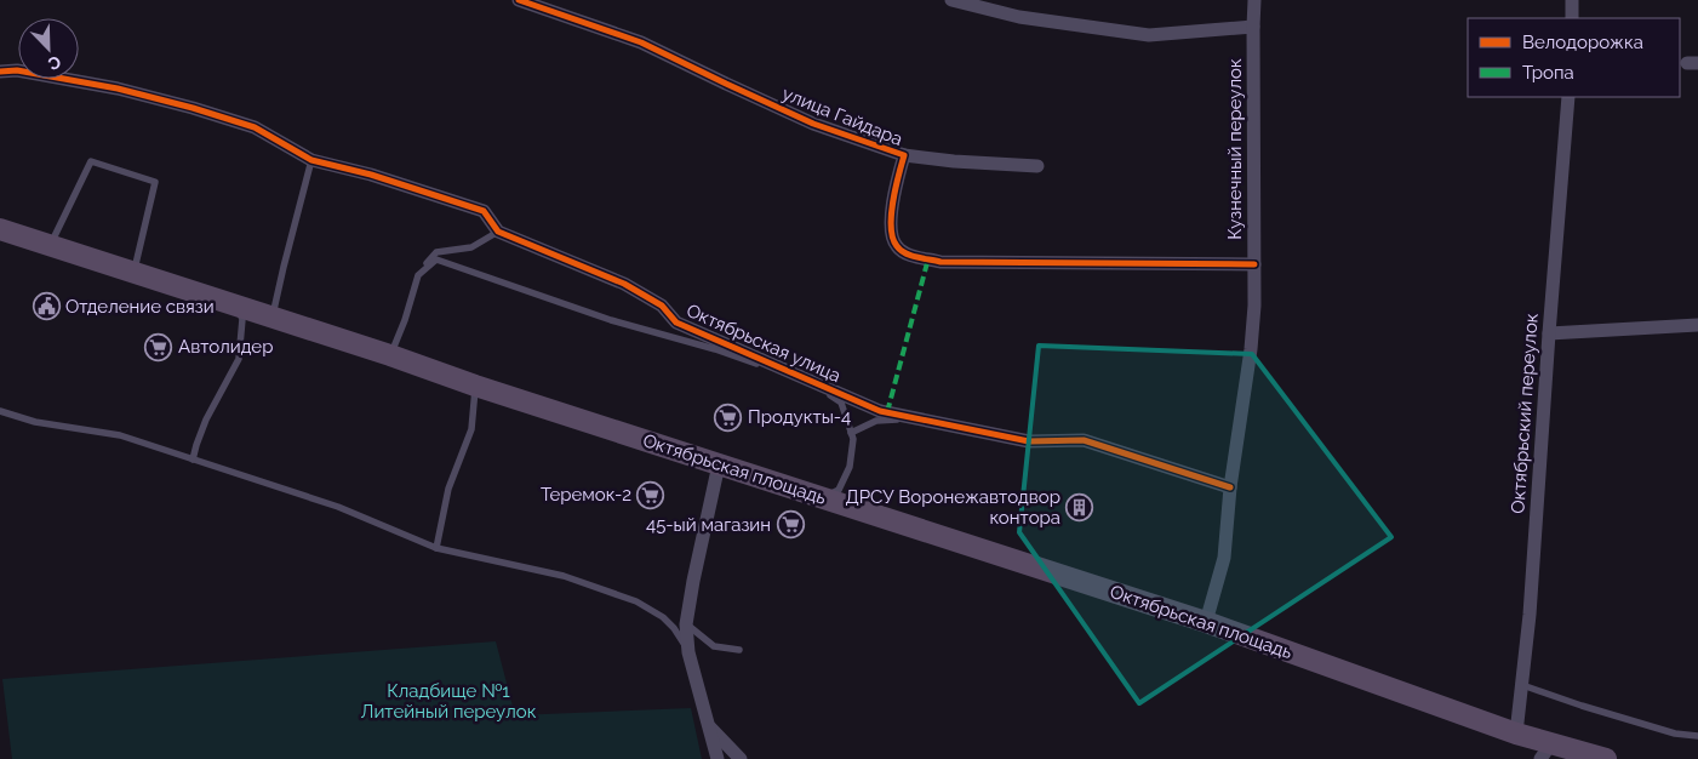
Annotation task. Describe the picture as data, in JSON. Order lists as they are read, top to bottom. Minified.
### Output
{"streets":{"main road":["Октябрьская площадь"],"street":["улица Гайдара","Кузнечный переулок","Октябрьская улица","Октябрьский переулок"]},"crossings":[["улица Гайдара","Кузнечный переулок"],["Кузнечный переулок","Октябрьская улица"],["Кузнечный переулок","Октябрьская площадь"],["Октябрьский переулок","Октябрьская площадь"]],"parks":["Кладбище №1 Литейный переулок"],"places":{"public building":["Отделение связи"],"supermarket":["Автолидер","Продукты-4","Теремок-2","45-ый магазин"],"building":["ДРСУ Воронежавтодвор контора"]},"legend":["Велодорожка","Тропа"],"north":"bottom right"}
